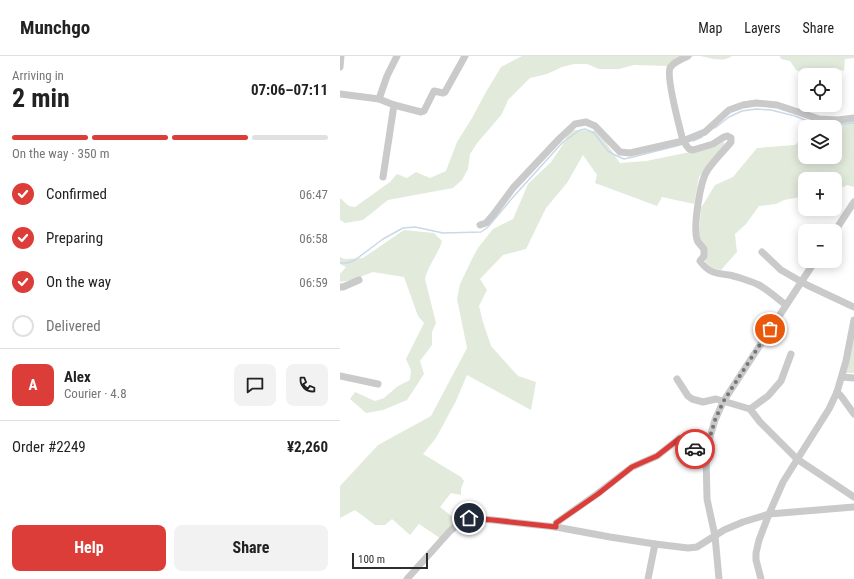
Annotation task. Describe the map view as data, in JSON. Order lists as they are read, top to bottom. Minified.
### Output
{"scale_bar":"100 m","page":{"header":"Munchgo","nav":["Map","Layers","Share"],"heading":["2 min","Arriving in","07:06–07:11"],"panel":["Alex","Courier · 4.8","Order #2249","¥2,260"],"map_buttons":["+","−"],"bar":"On the way · 350 m","list":[["Confirmed","06:47"],["Preparing","06:58"],["On the way","06:59"],"Delivered"],"round":"A","buttons":["Help","Share"],"scale":"100 m"}}
